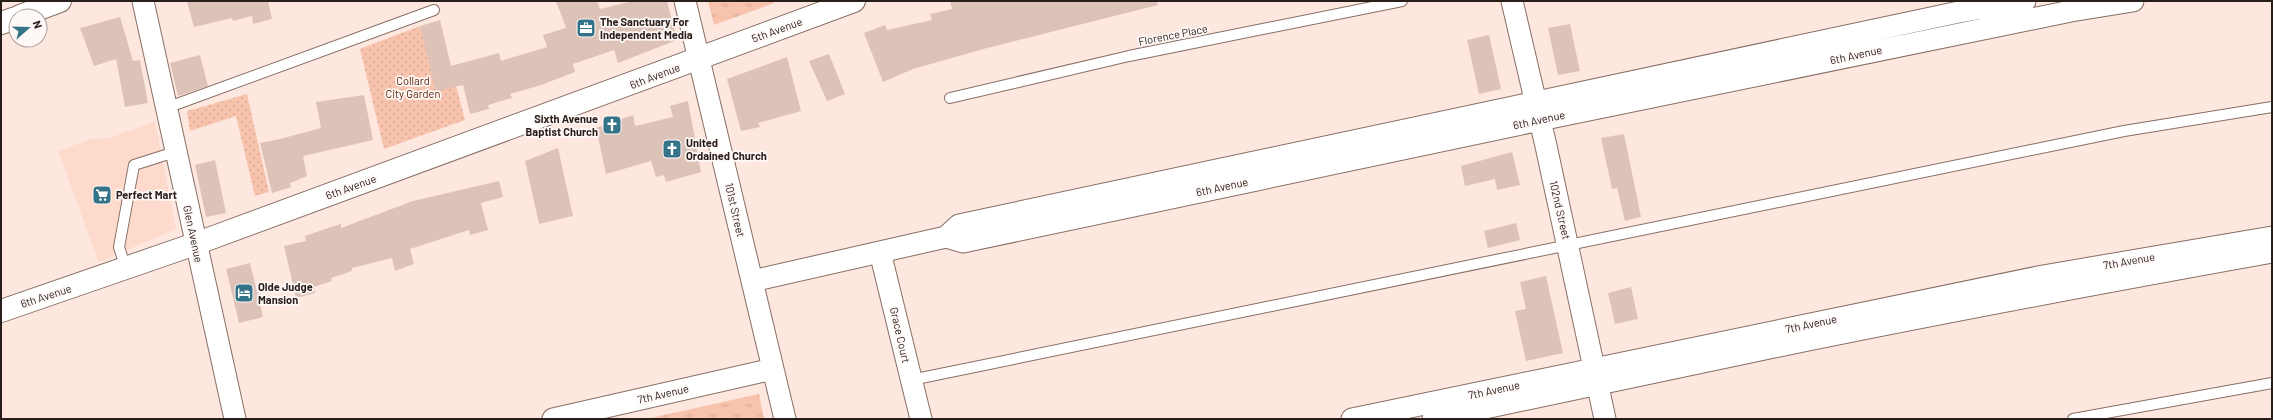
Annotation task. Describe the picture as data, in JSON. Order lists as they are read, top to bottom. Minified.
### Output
{"streets":{"street":["5th Avenue","6th Avenue","101st Street","102nd Street","Glen Avenue","7th Avenue","Grace Court"],"lane":["Florence Place"]},"crossings":[["5th Avenue","6th Avenue"],["5th Avenue","101st Street"],["6th Avenue","101st Street"],["6th Avenue","102nd Street"],["6th Avenue","Glen Avenue"],["6th Avenue","Grace Court"],["101st Street","7th Avenue"],["102nd Street","7th Avenue"]],"parks":["Collard City Garden"],"places":{"office":["The Sanctuary For Independent Media"],"church":["Sixth Avenue Baptist Church","United Ordained Church"],"supermarket":["Perfect Mart"],"hotel":["Olde Judge Mansion"]},"north":"right"}
